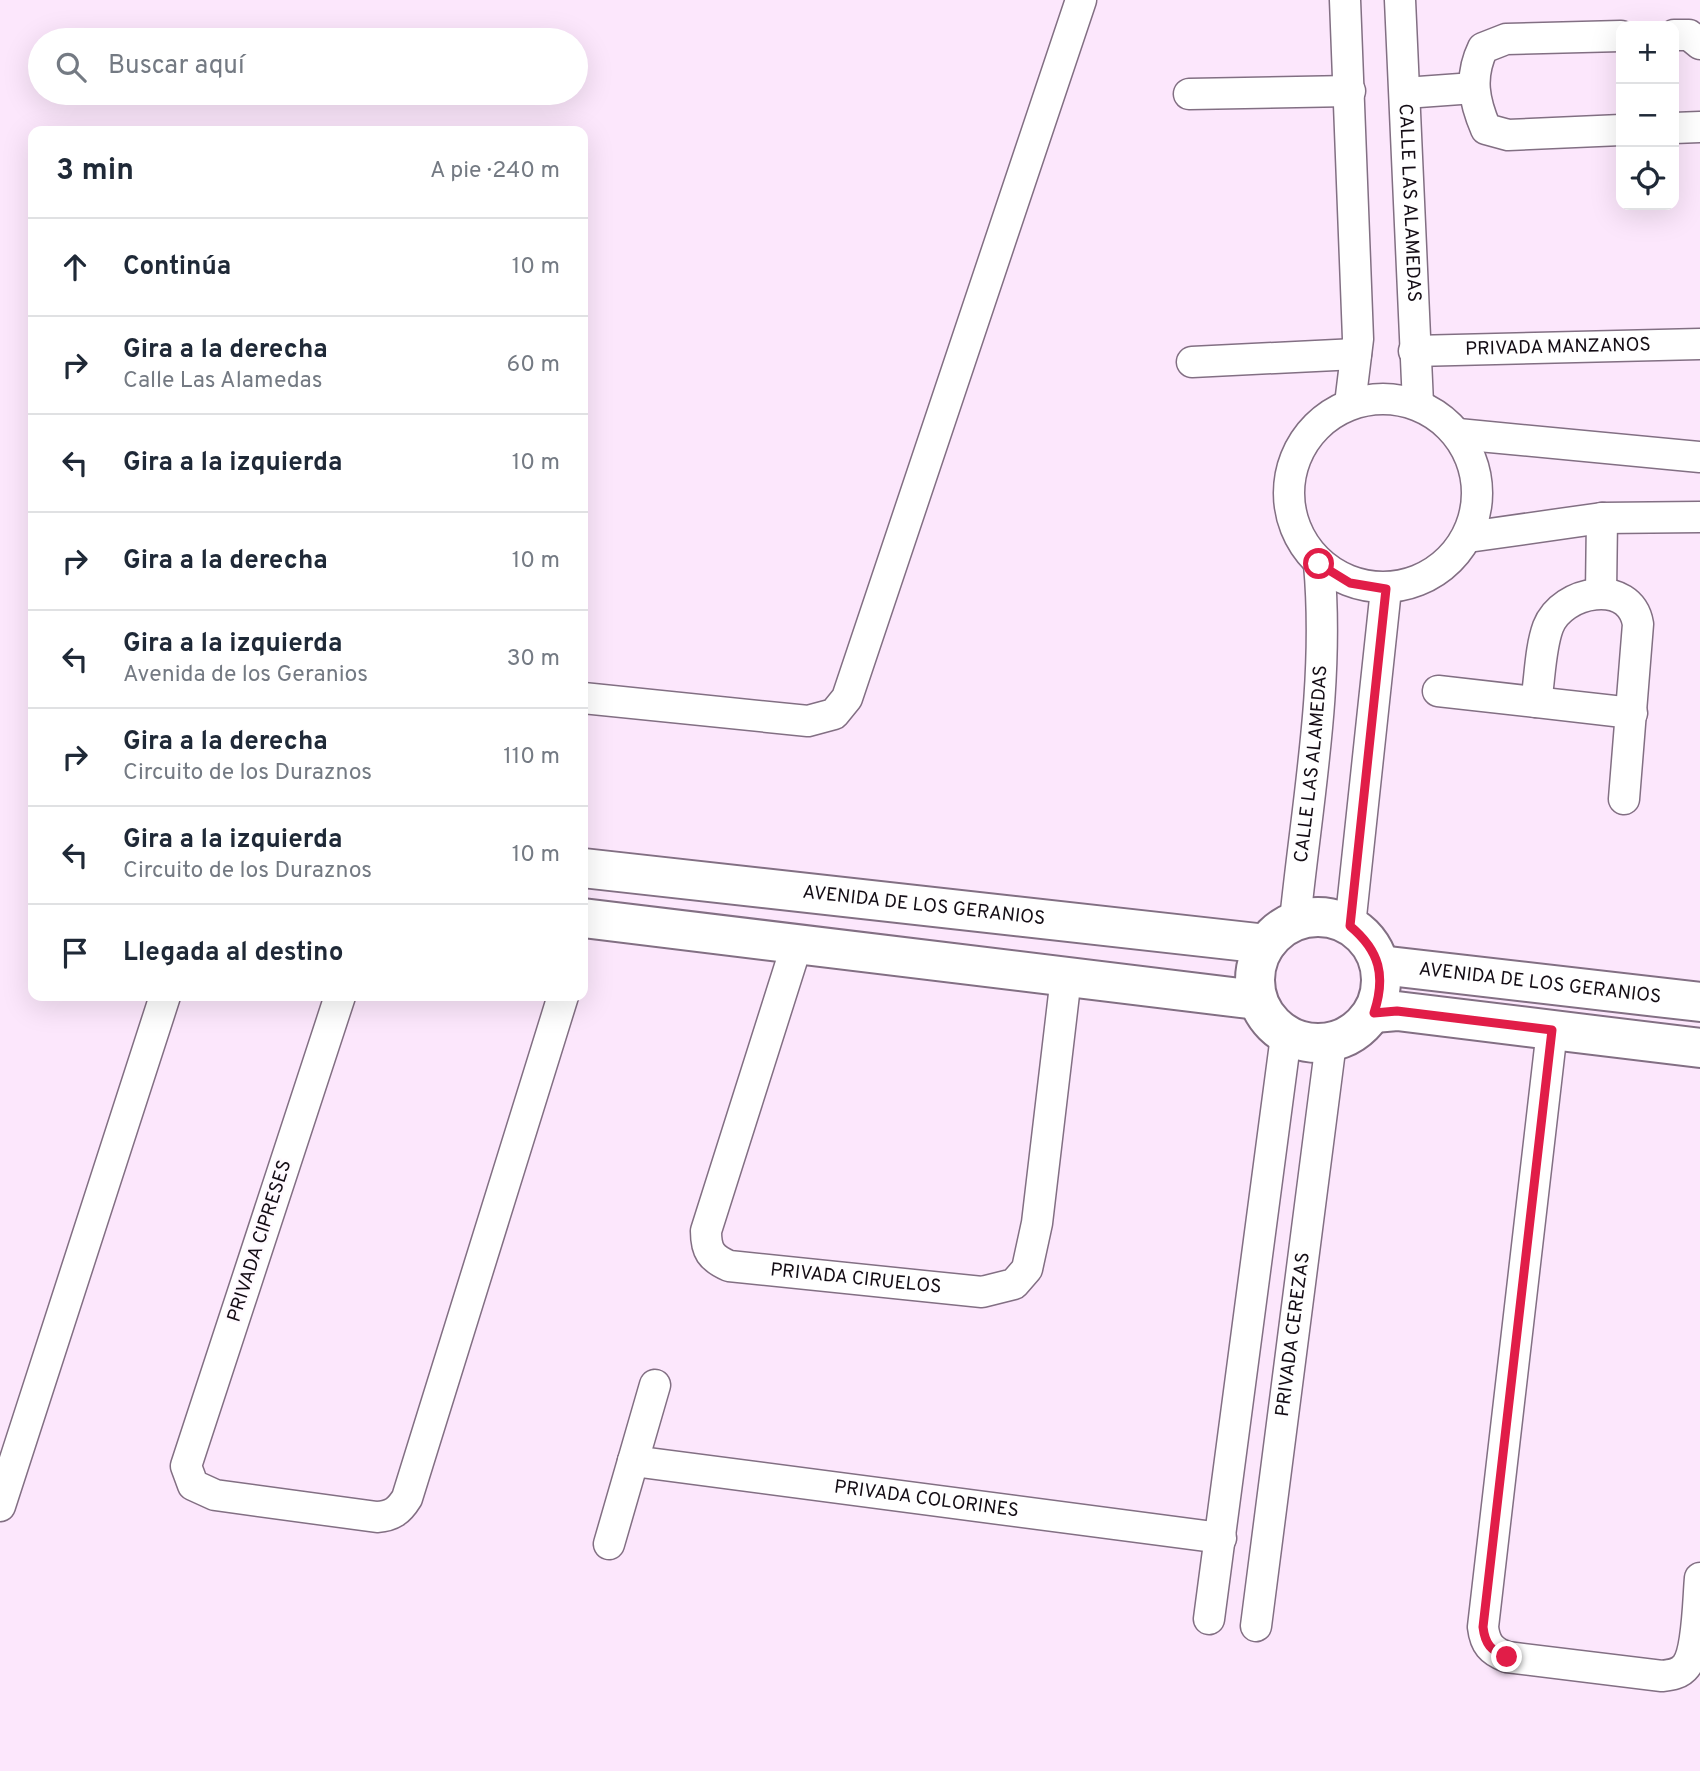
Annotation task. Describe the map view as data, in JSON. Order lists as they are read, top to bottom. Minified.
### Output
{"streets":{"street":["CALLE LAS ALAMEDAS","PRIVADA MANZANOS","AVENIDA DE LOS GERANIOS","PRIVADA CIPRESES","PRIVADA CIRUELOS","PRIVADA CEREZAS","PRIVADA COLORINES"]},"crossings":[["CALLE LAS ALAMEDAS","PRIVADA MANZANOS"],["CALLE LAS ALAMEDAS","AVENIDA DE LOS GERANIOS"],["CALLE LAS ALAMEDAS","PRIVADA CEREZAS"],["AVENIDA DE LOS GERANIOS","PRIVADA CEREZAS"]],"page":{"map_buttons":["+","−"],"search":"Buscar aquí","heading":["3 min","A pie · 240 m"],"list":[["Continúa","10 m"],["Gira a la derecha","Calle Las Alamedas","60 m"],["Gira a la izquierda","10 m"],["Gira a la derecha","10 m"],["Gira a la izquierda","Avenida de los Geranios","30 m"],["Gira a la derecha","Circuito de los Duraznos","110 m"],["Gira a la izquierda","Circuito de los Duraznos","10 m"],"Llegada al destino"]}}
